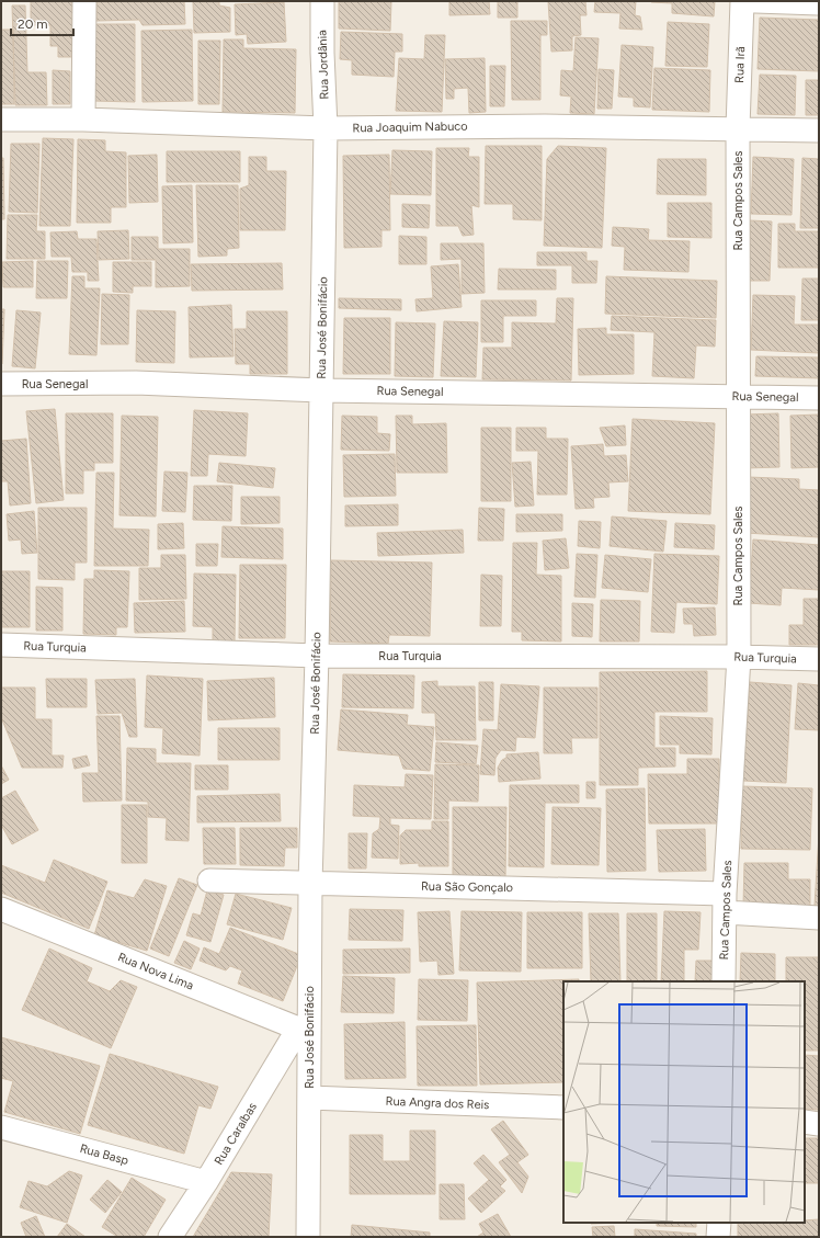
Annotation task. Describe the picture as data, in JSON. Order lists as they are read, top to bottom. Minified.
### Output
{"streets":{"street":["Rua Jordânia","Rua Irã","Rua Joaquim Nabuco","Rua Campos Sales","Rua José Bonifácio","Rua Senegal","Rua Turquia","Rua São Gonçalo","Rua Nova Lima","Rua Angra dos Reis","Rua Caraíbas","Rua Basp"]},"crossings":[["Rua Jordânia","Rua Joaquim Nabuco"],["Rua Jordânia","Rua José Bonifácio"],["Rua Irã","Rua Joaquim Nabuco"],["Rua Irã","Rua Campos Sales"],["Rua Joaquim Nabuco","Rua Campos Sales"],["Rua Joaquim Nabuco","Rua José Bonifácio"],["Rua Campos Sales","Rua Senegal"],["Rua Campos Sales","Rua Turquia"],["Rua Campos Sales","Rua São Gonçalo"],["Rua José Bonifácio","Rua Senegal"],["Rua José Bonifácio","Rua Turquia"],["Rua José Bonifácio","Rua São Gonçalo"],["Rua José Bonifácio","Rua Nova Lima"],["Rua José Bonifácio","Rua Angra dos Reis"],["Rua José Bonifácio","Rua Caraíbas"],["Rua Nova Lima","Rua Caraíbas"],["Rua Caraíbas","Rua Basp"]],"scale_bar":"20 m"}
